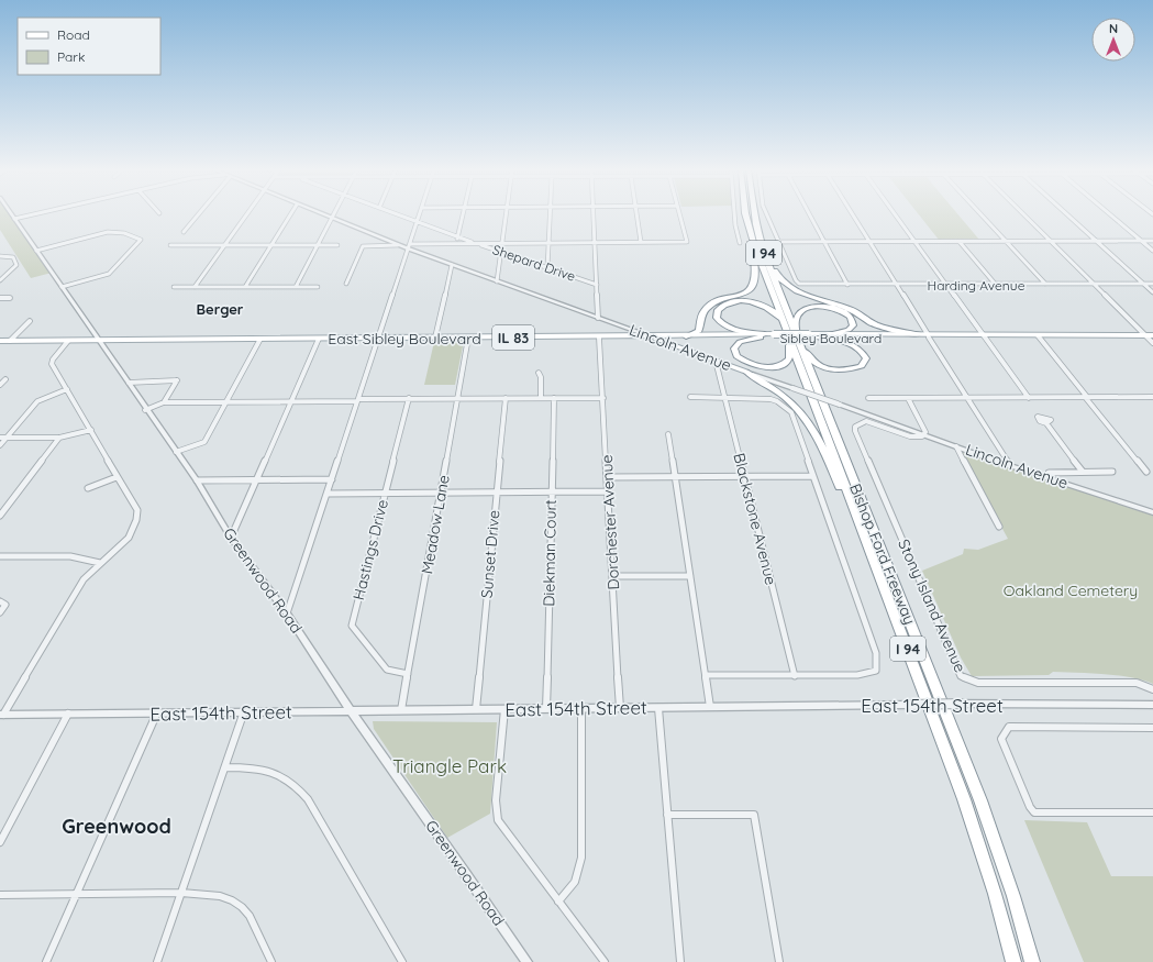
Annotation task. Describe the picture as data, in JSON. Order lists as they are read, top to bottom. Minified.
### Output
{"streets":{"highway":["I 94","Bishop Ford Freeway"],"main road":["IL 83","Sibley Boulevard","East Sibley Boulevard","Lincoln Avenue"],"street":["Shepard Drive","Harding Avenue","Blackstone Avenue","Dorchester Avenue","Meadow Lane","Hastings Drive","Diekman Court","Sunset Drive","Greenwood Road","Stony Island Avenue","East 154th Street"]},"crossings":[["Sibley Boulevard","East Sibley Boulevard"],["East Sibley Boulevard","Lincoln Avenue"],["East Sibley Boulevard","Dorchester Avenue"],["East Sibley Boulevard","Meadow Lane"],["East Sibley Boulevard","Greenwood Road"],["Lincoln Avenue","Blackstone Avenue"],["Lincoln Avenue","Stony Island Avenue"],["Dorchester Avenue","East 154th Street"],["Meadow Lane","Hastings Drive"],["Meadow Lane","East 154th Street"],["Diekman Court","East 154th Street"],["Sunset Drive","East 154th Street"],["Greenwood Road","East 154th Street"]],"districts":["Berger","Greenwood"],"parks":["Oakland Cemetery","Triangle Park"],"legend":["Road","Park"],"north":"top"}
